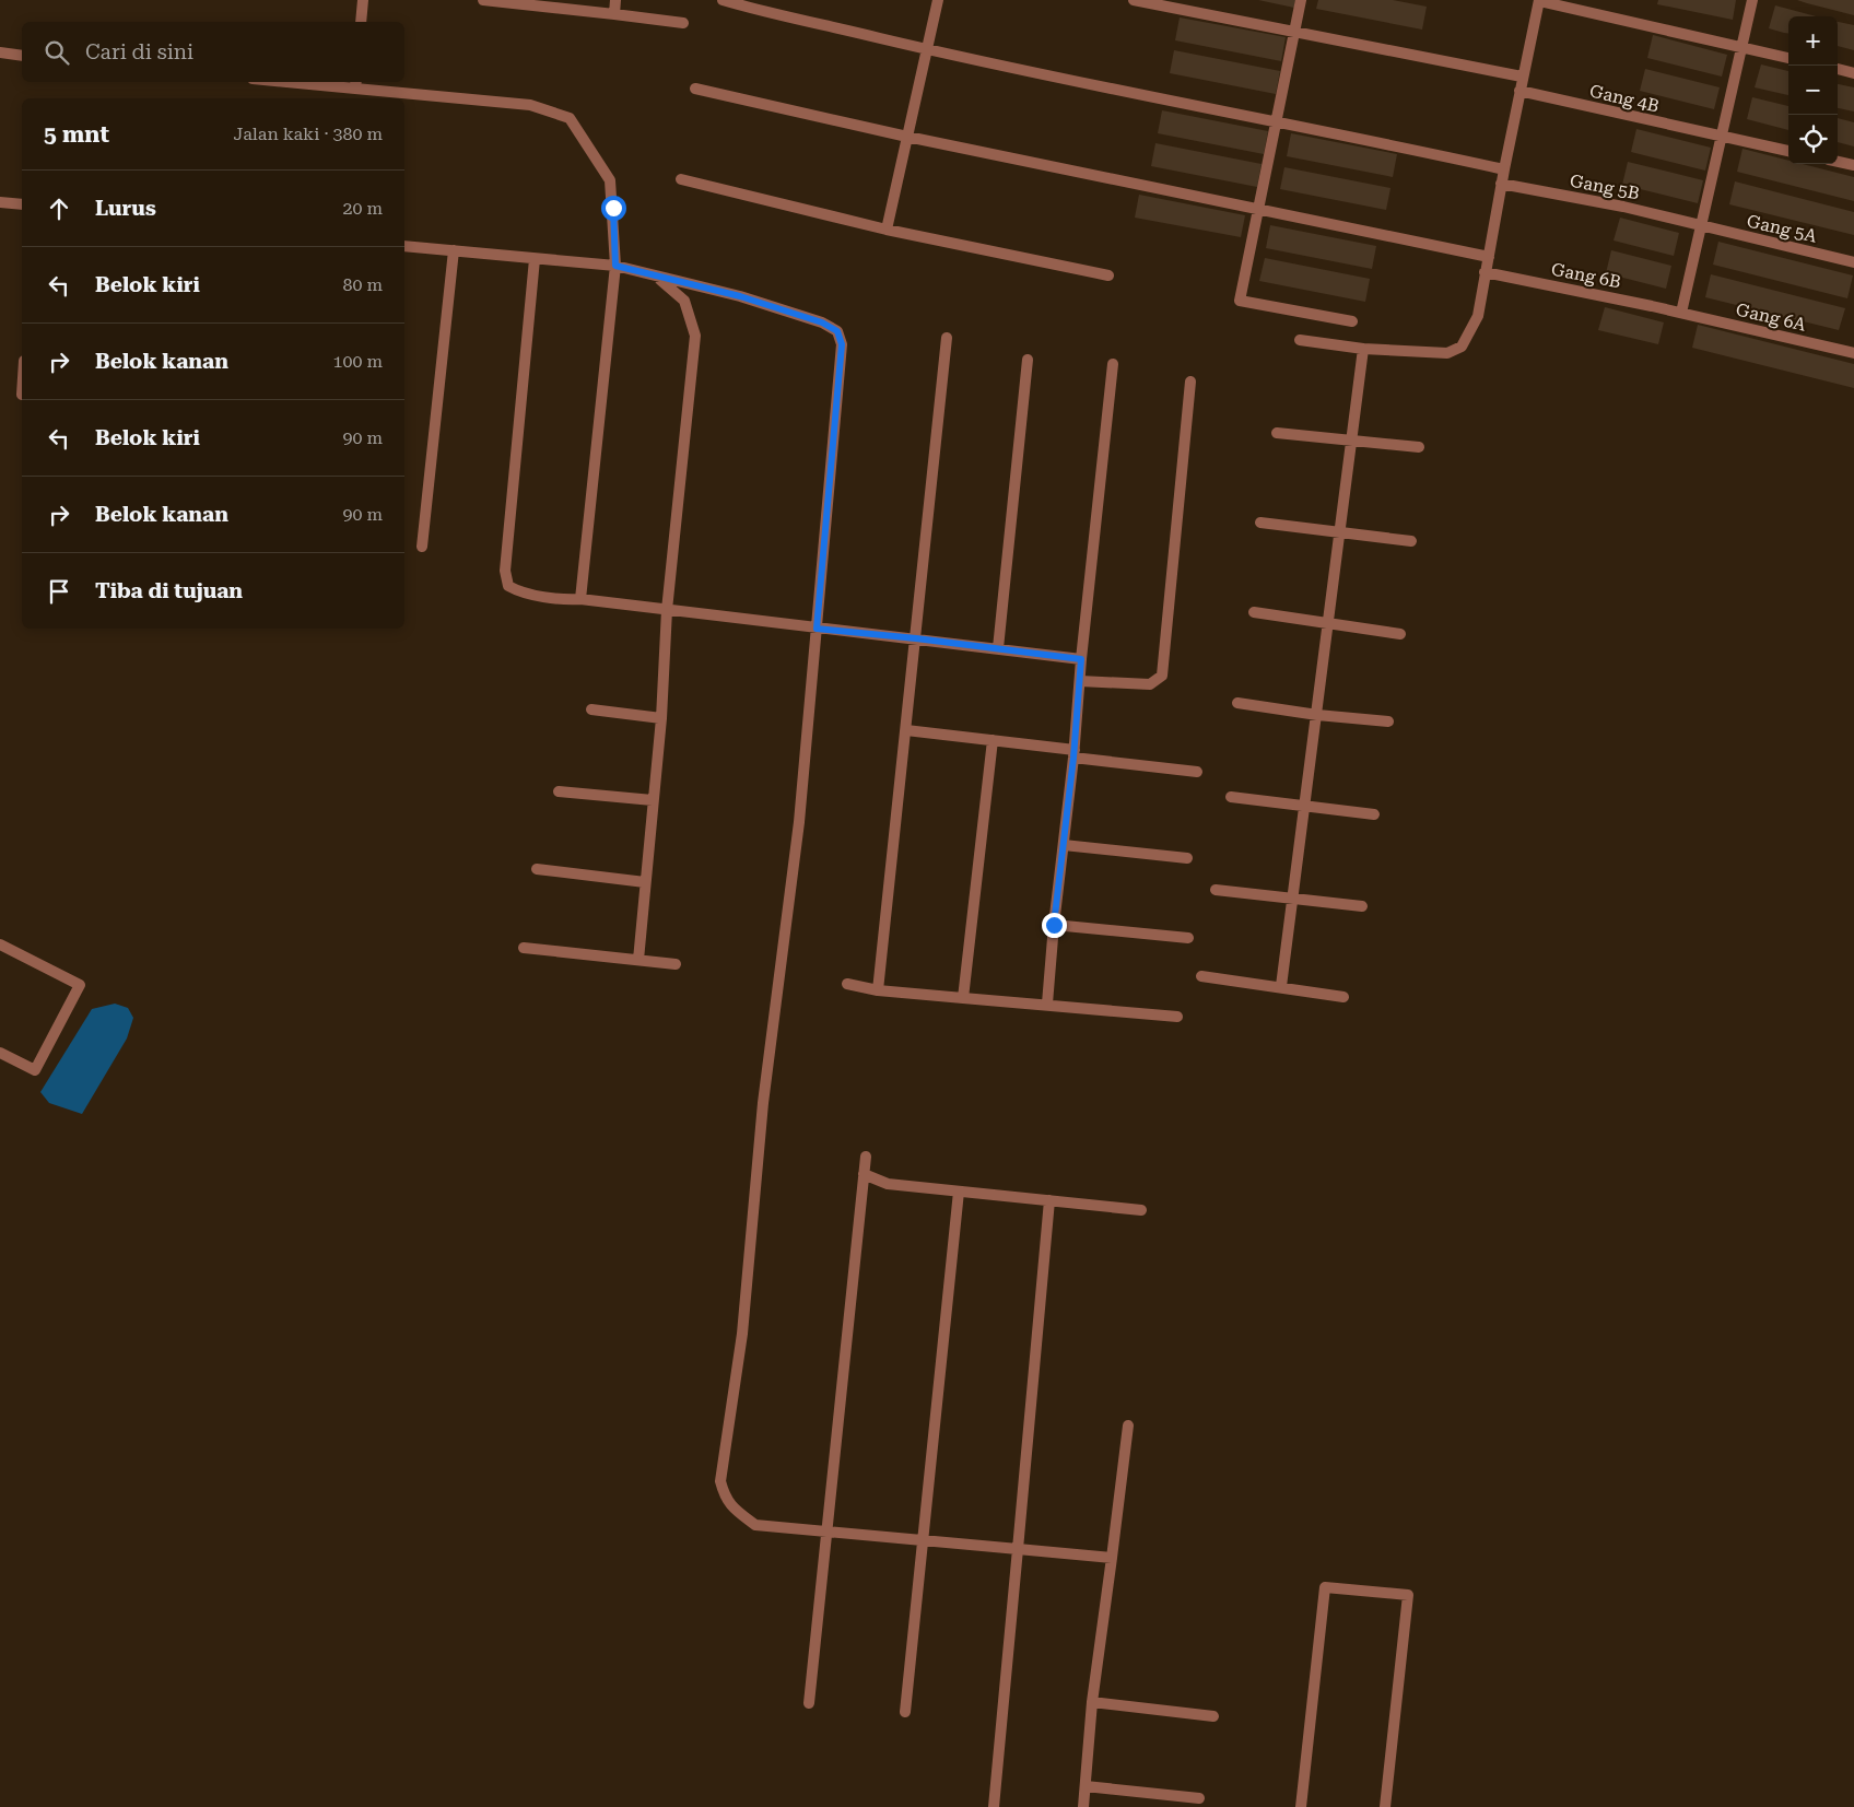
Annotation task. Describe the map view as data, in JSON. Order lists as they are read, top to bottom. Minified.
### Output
{"streets":{"street":["Gang 4B","Gang 5B","Gang 5A","Gang 6B","Gang 6A"]},"crossings":[["Gang 5B","Gang 5A"],["Gang 6B","Gang 6A"]],"page":{"map_buttons":["+","−"],"search":"Cari di sini","heading":["5 mnt","Jalan kaki · 380 m"],"list":[["Lurus","20 m"],["Belok kiri","80 m"],["Belok kanan","100 m"],["Belok kiri","90 m"],["Belok kanan","90 m"],"Tiba di tujuan"]}}
